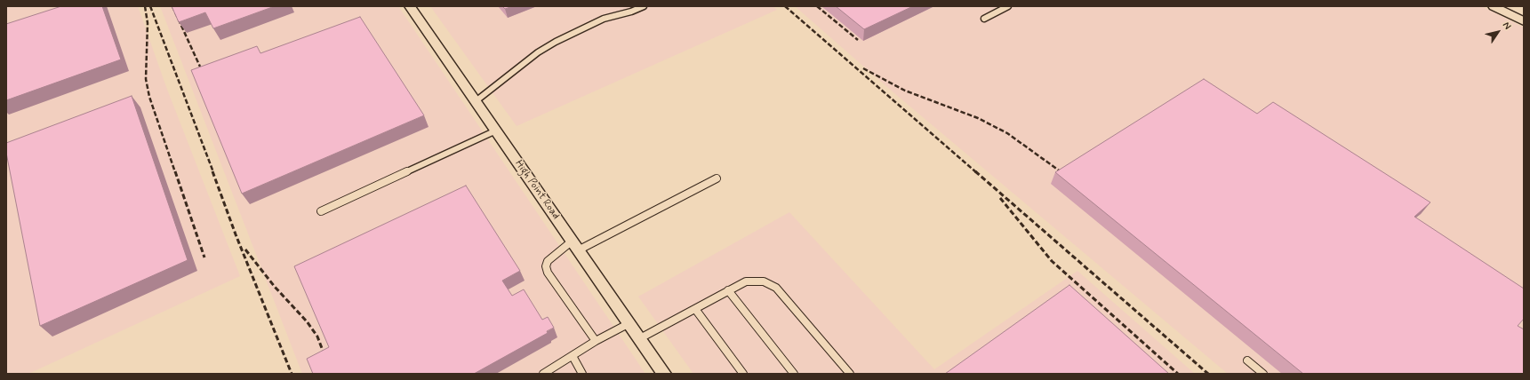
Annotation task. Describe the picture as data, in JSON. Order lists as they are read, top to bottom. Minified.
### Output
{"streets":{"street":["High Point Road"]},"north":"top right"}
